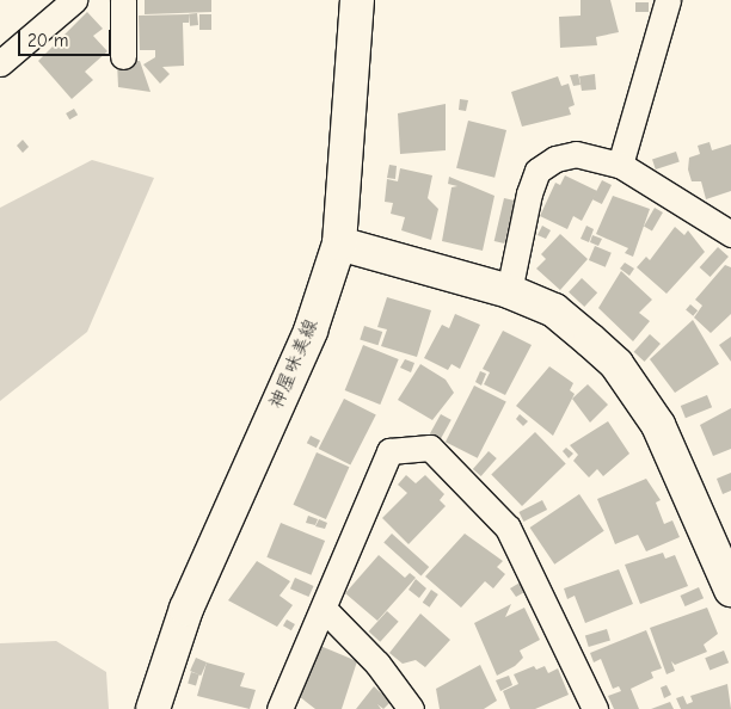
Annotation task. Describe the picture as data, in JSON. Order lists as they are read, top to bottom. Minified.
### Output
{"streets":{"main road":["神屋味美線"]},"scale_bar":"20 m"}
